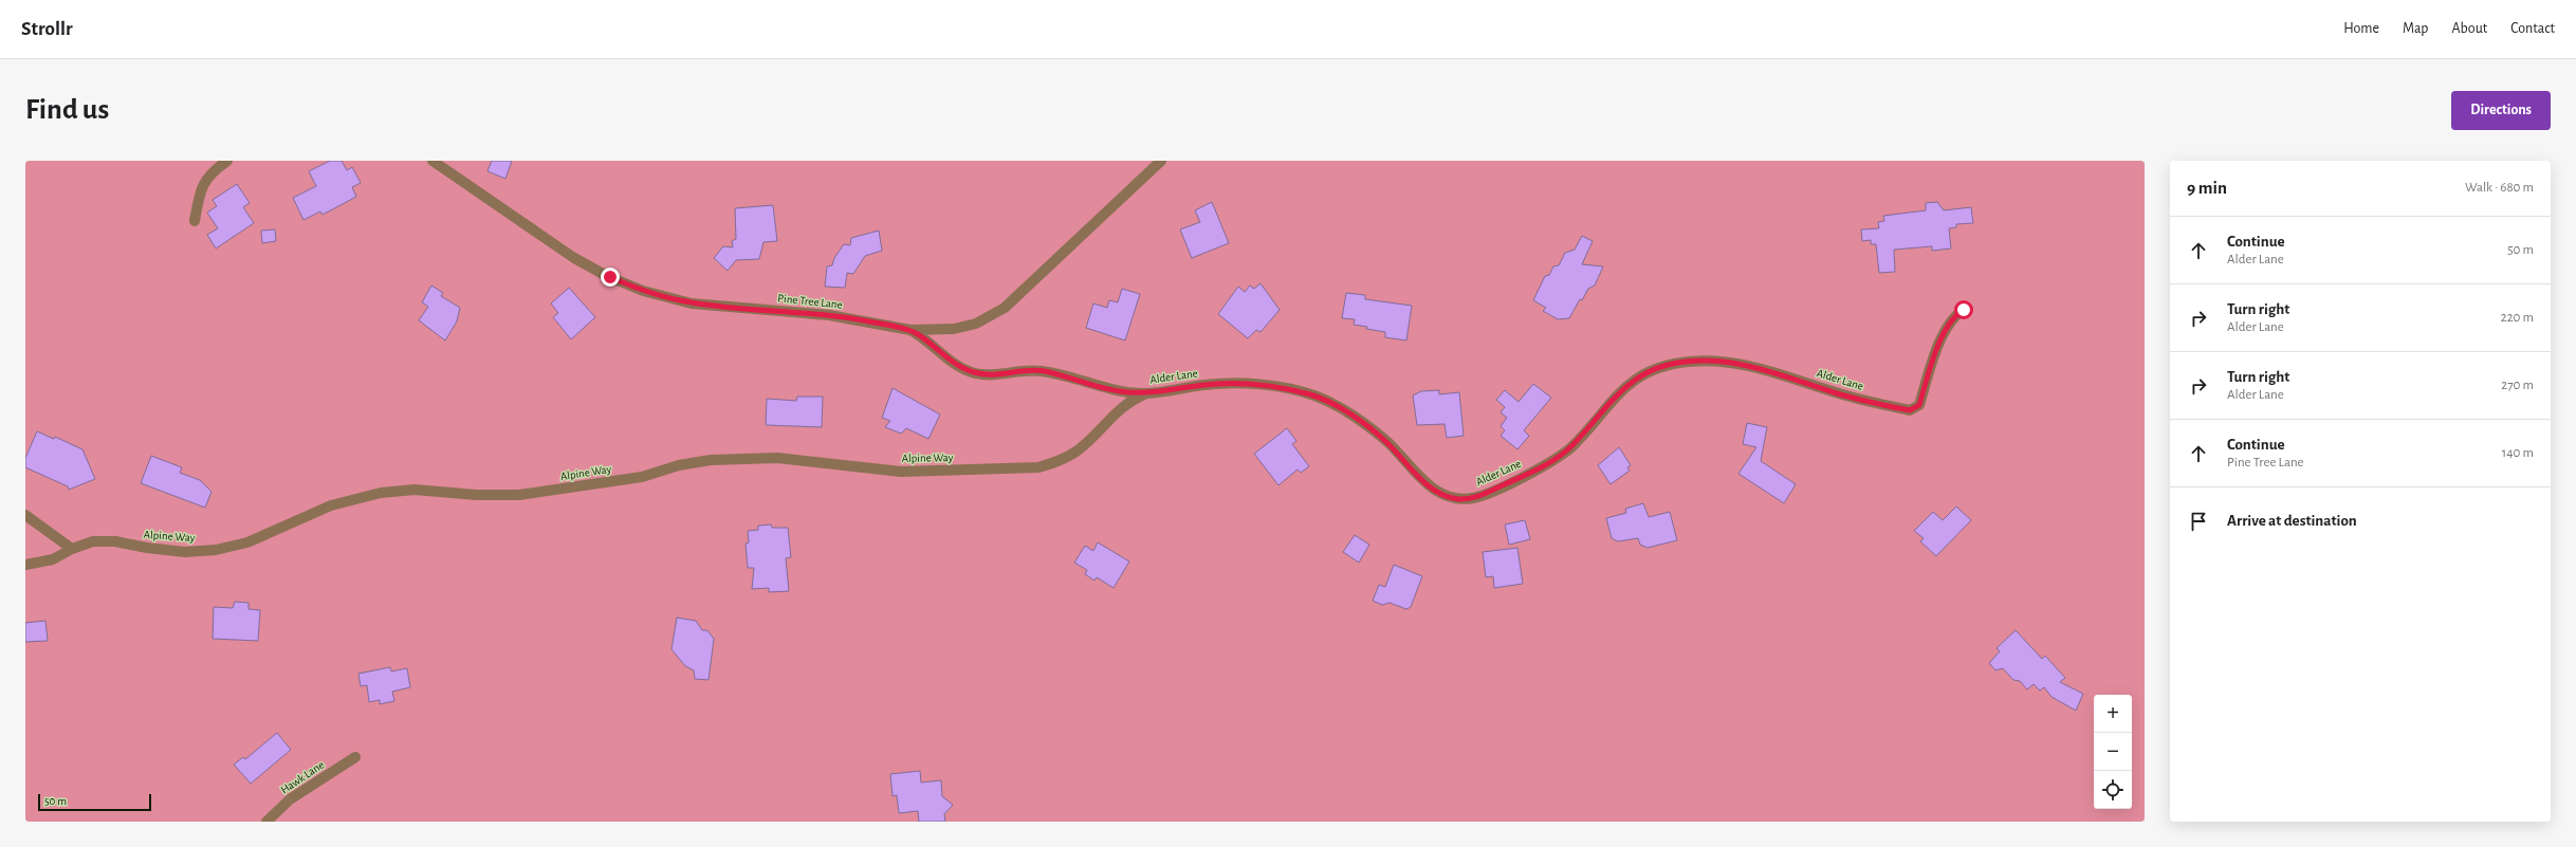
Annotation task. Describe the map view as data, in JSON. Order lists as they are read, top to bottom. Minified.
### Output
{"streets":{"street":["Pine Tree Lane","Alder Lane","Alpine Way","Hawk Lane"]},"crossings":[["Pine Tree Lane","Alder Lane"],["Alder Lane","Alpine Way"]],"scale_bar":"50 m","page":{"header":"Strollr","nav":["Home","Map","About","Contact"],"buttons":"Directions","title":"Find us","heading":["9 min","Walk · 680 m"],"list":[["Continue","Alder Lane","50 m"],["Turn right","Alder Lane","220 m"],["Turn right","Alder Lane","270 m"],["Continue","Pine Tree Lane","140 m"],"Arrive at destination"],"map_buttons":["+","−"],"scale":"50 m"}}
